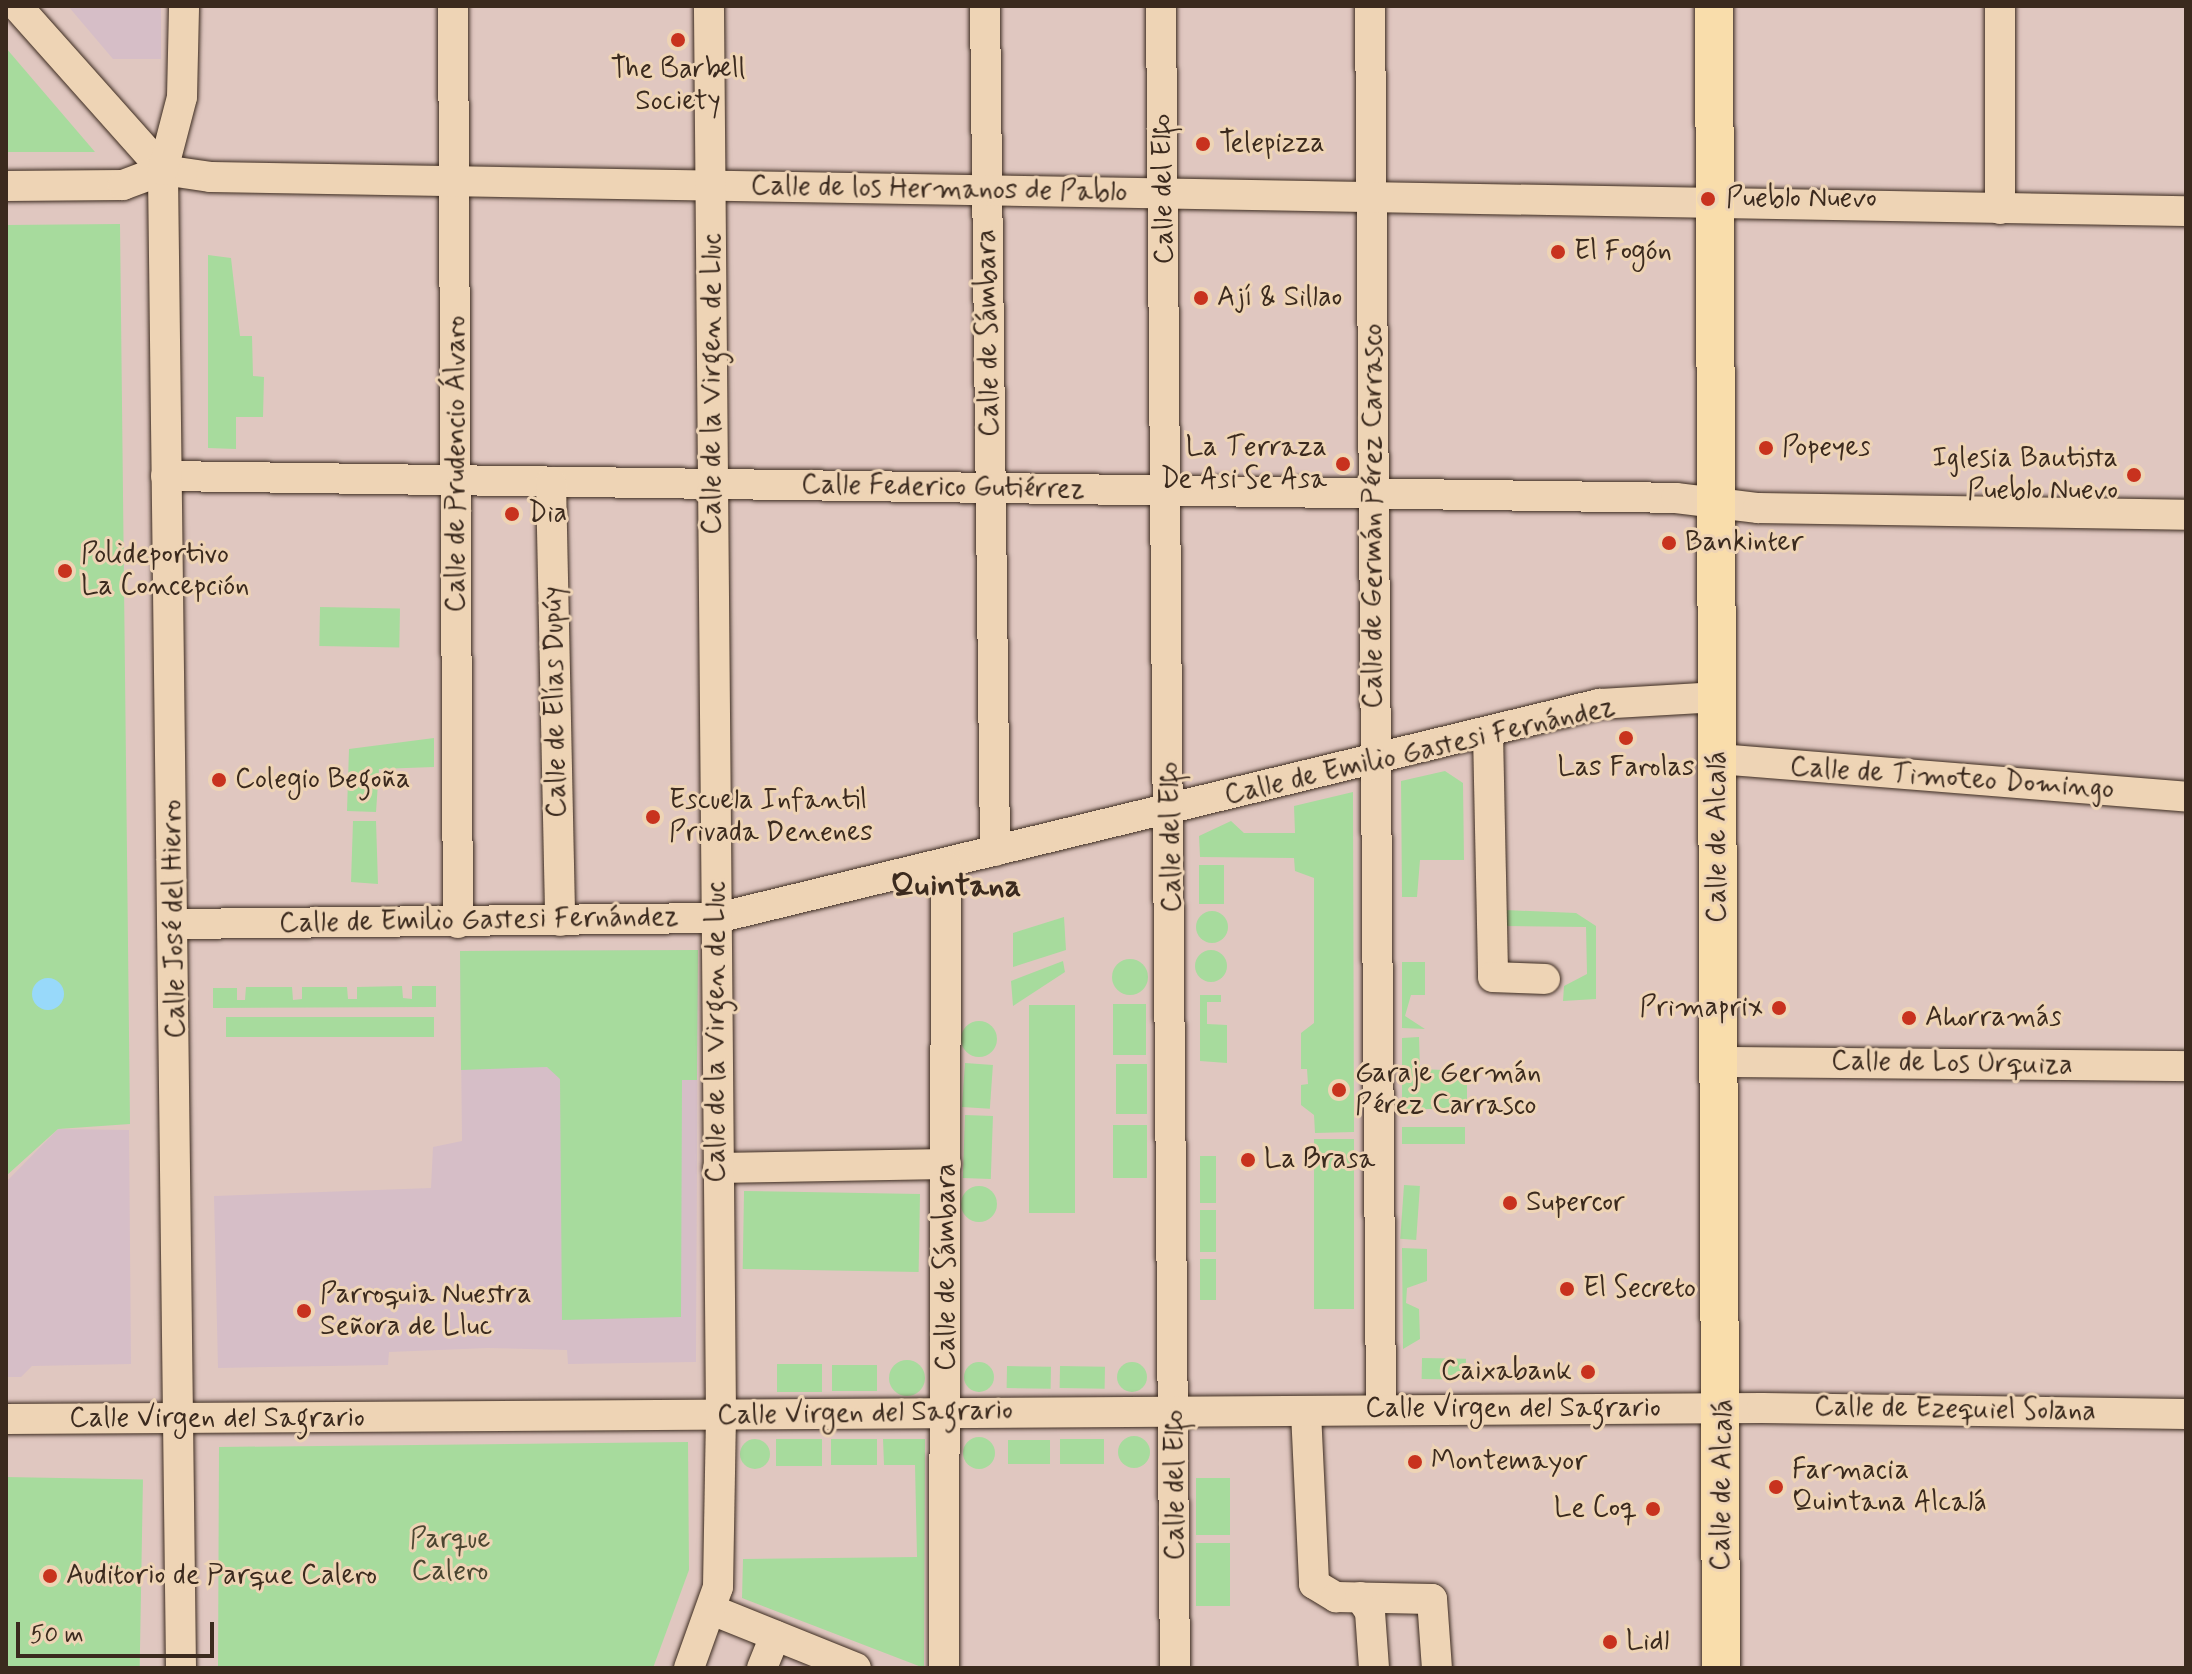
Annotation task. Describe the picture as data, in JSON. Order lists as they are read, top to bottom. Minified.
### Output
{"streets":{"main road":["Calle de Alcalá"],"street":["Calle del Elfo","Calle de los Hermanos de Pablo","Calle de Sámbara","Calle de la Virgen de Lluc","Calle de Prudencio Álvaro","Calle Federico Gutiérrez","Calle de Germán Pérez Carrasco","Calle de Elías Dupúy","Calle de Emilio Gastesi Fernández","Calle de Timoteo Domingo","Calle José del Hierro","Calle de Los Urquiza","Calle Virgen del Sagrario","Calle de Ezequiel Solana"]},"crossings":[["Calle del Elfo","Calle de los Hermanos de Pablo"],["Calle del Elfo","Calle Federico Gutiérrez"],["Calle del Elfo","Calle de Emilio Gastesi Fernández"],["Calle del Elfo","Calle Virgen del Sagrario"],["Calle de los Hermanos de Pablo","Calle de Sámbara"],["Calle de los Hermanos de Pablo","Calle de la Virgen de Lluc"],["Calle de los Hermanos de Pablo","Calle de Prudencio Álvaro"],["Calle de los Hermanos de Pablo","Calle de Germán Pérez Carrasco"],["Calle de los Hermanos de Pablo","Calle de Alcalá"],["Calle de los Hermanos de Pablo","Calle José del Hierro"],["Calle de Sámbara","Calle Federico Gutiérrez"],["Calle de Sámbara","Calle de Emilio Gastesi Fernández"],["Calle de Sámbara","Calle Virgen del Sagrario"],["Calle de la Virgen de Lluc","Calle Federico Gutiérrez"],["Calle de la Virgen de Lluc","Calle de Emilio Gastesi Fernández"],["Calle de la Virgen de Lluc","Calle Virgen del Sagrario"],["Calle de Prudencio Álvaro","Calle Federico Gutiérrez"],["Calle de Prudencio Álvaro","Calle de Emilio Gastesi Fernández"],["Calle Federico Gutiérrez","Calle de Germán Pérez Carrasco"],["Calle Federico Gutiérrez","Calle de Elías Dupúy"],["Calle Federico Gutiérrez","Calle de Alcalá"],["Calle Federico Gutiérrez","Calle José del Hierro"],["Calle de Germán Pérez Carrasco","Calle de Emilio Gastesi Fernández"],["Calle de Germán Pérez Carrasco","Calle Virgen del Sagrario"],["Calle de Elías Dupúy","Calle de Emilio Gastesi Fernández"],["Calle de Emilio Gastesi Fernández","Calle de Alcalá"],["Calle de Emilio Gastesi Fernández","Calle José del Hierro"],["Calle de Timoteo Domingo","Calle de Alcalá"],["Calle de Alcalá","Calle de Los Urquiza"],["Calle de Alcalá","Calle Virgen del Sagrario"],["Calle de Alcalá","Calle de Ezequiel Solana"],["Calle José del Hierro","Calle Virgen del Sagrario"],["Calle Virgen del Sagrario","Calle de Ezequiel Solana"]],"districts":["Quintana"],"parks":["Parque Calero"],"places":["The Barbell Society","Telepizza","Pueblo Nuevo","El Fogón","Ají & Sillao","Popeyes","La Terraza De Asi Se Asa","Iglesia Bautista Pueblo Nuevo","Dia","Bankinter","Polideportivo La Concepción","Las Farolas","Colegio Begoña","Escuela Infantil Privada Denenes","Primaprix","Ahorramás","Garaje Germán Pérez Carrasco","La Brasa","Supercor","El Secreto","Parroquia Nuestra Señora de Lluc","Caixabank","Montemayor","Farmacia Quintana Alcalá","Le Coq","Auditorio de Parque Calero","Lidl"],"scale_bar":"50 m"}
